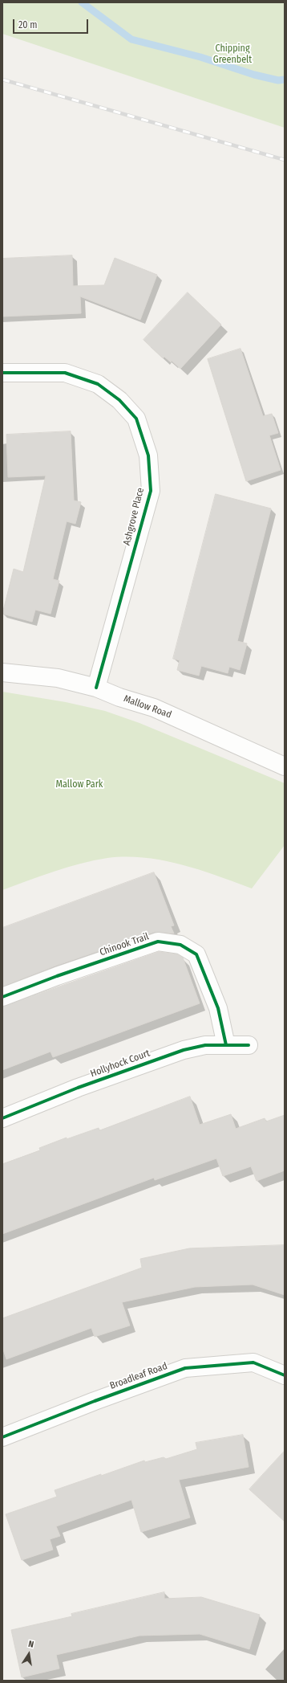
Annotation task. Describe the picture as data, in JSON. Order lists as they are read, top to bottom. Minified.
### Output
{"streets":{"street":["Ashgrove Place","Mallow Road","Chinook Trail","Hollyhock Court","Broadleaf Road"]},"crossings":[["Ashgrove Place","Mallow Road"],["Chinook Trail","Hollyhock Court"]],"parks":["Chipping Greenbelt","Mallow Park"],"scale_bar":"20 m","north":"top"}
